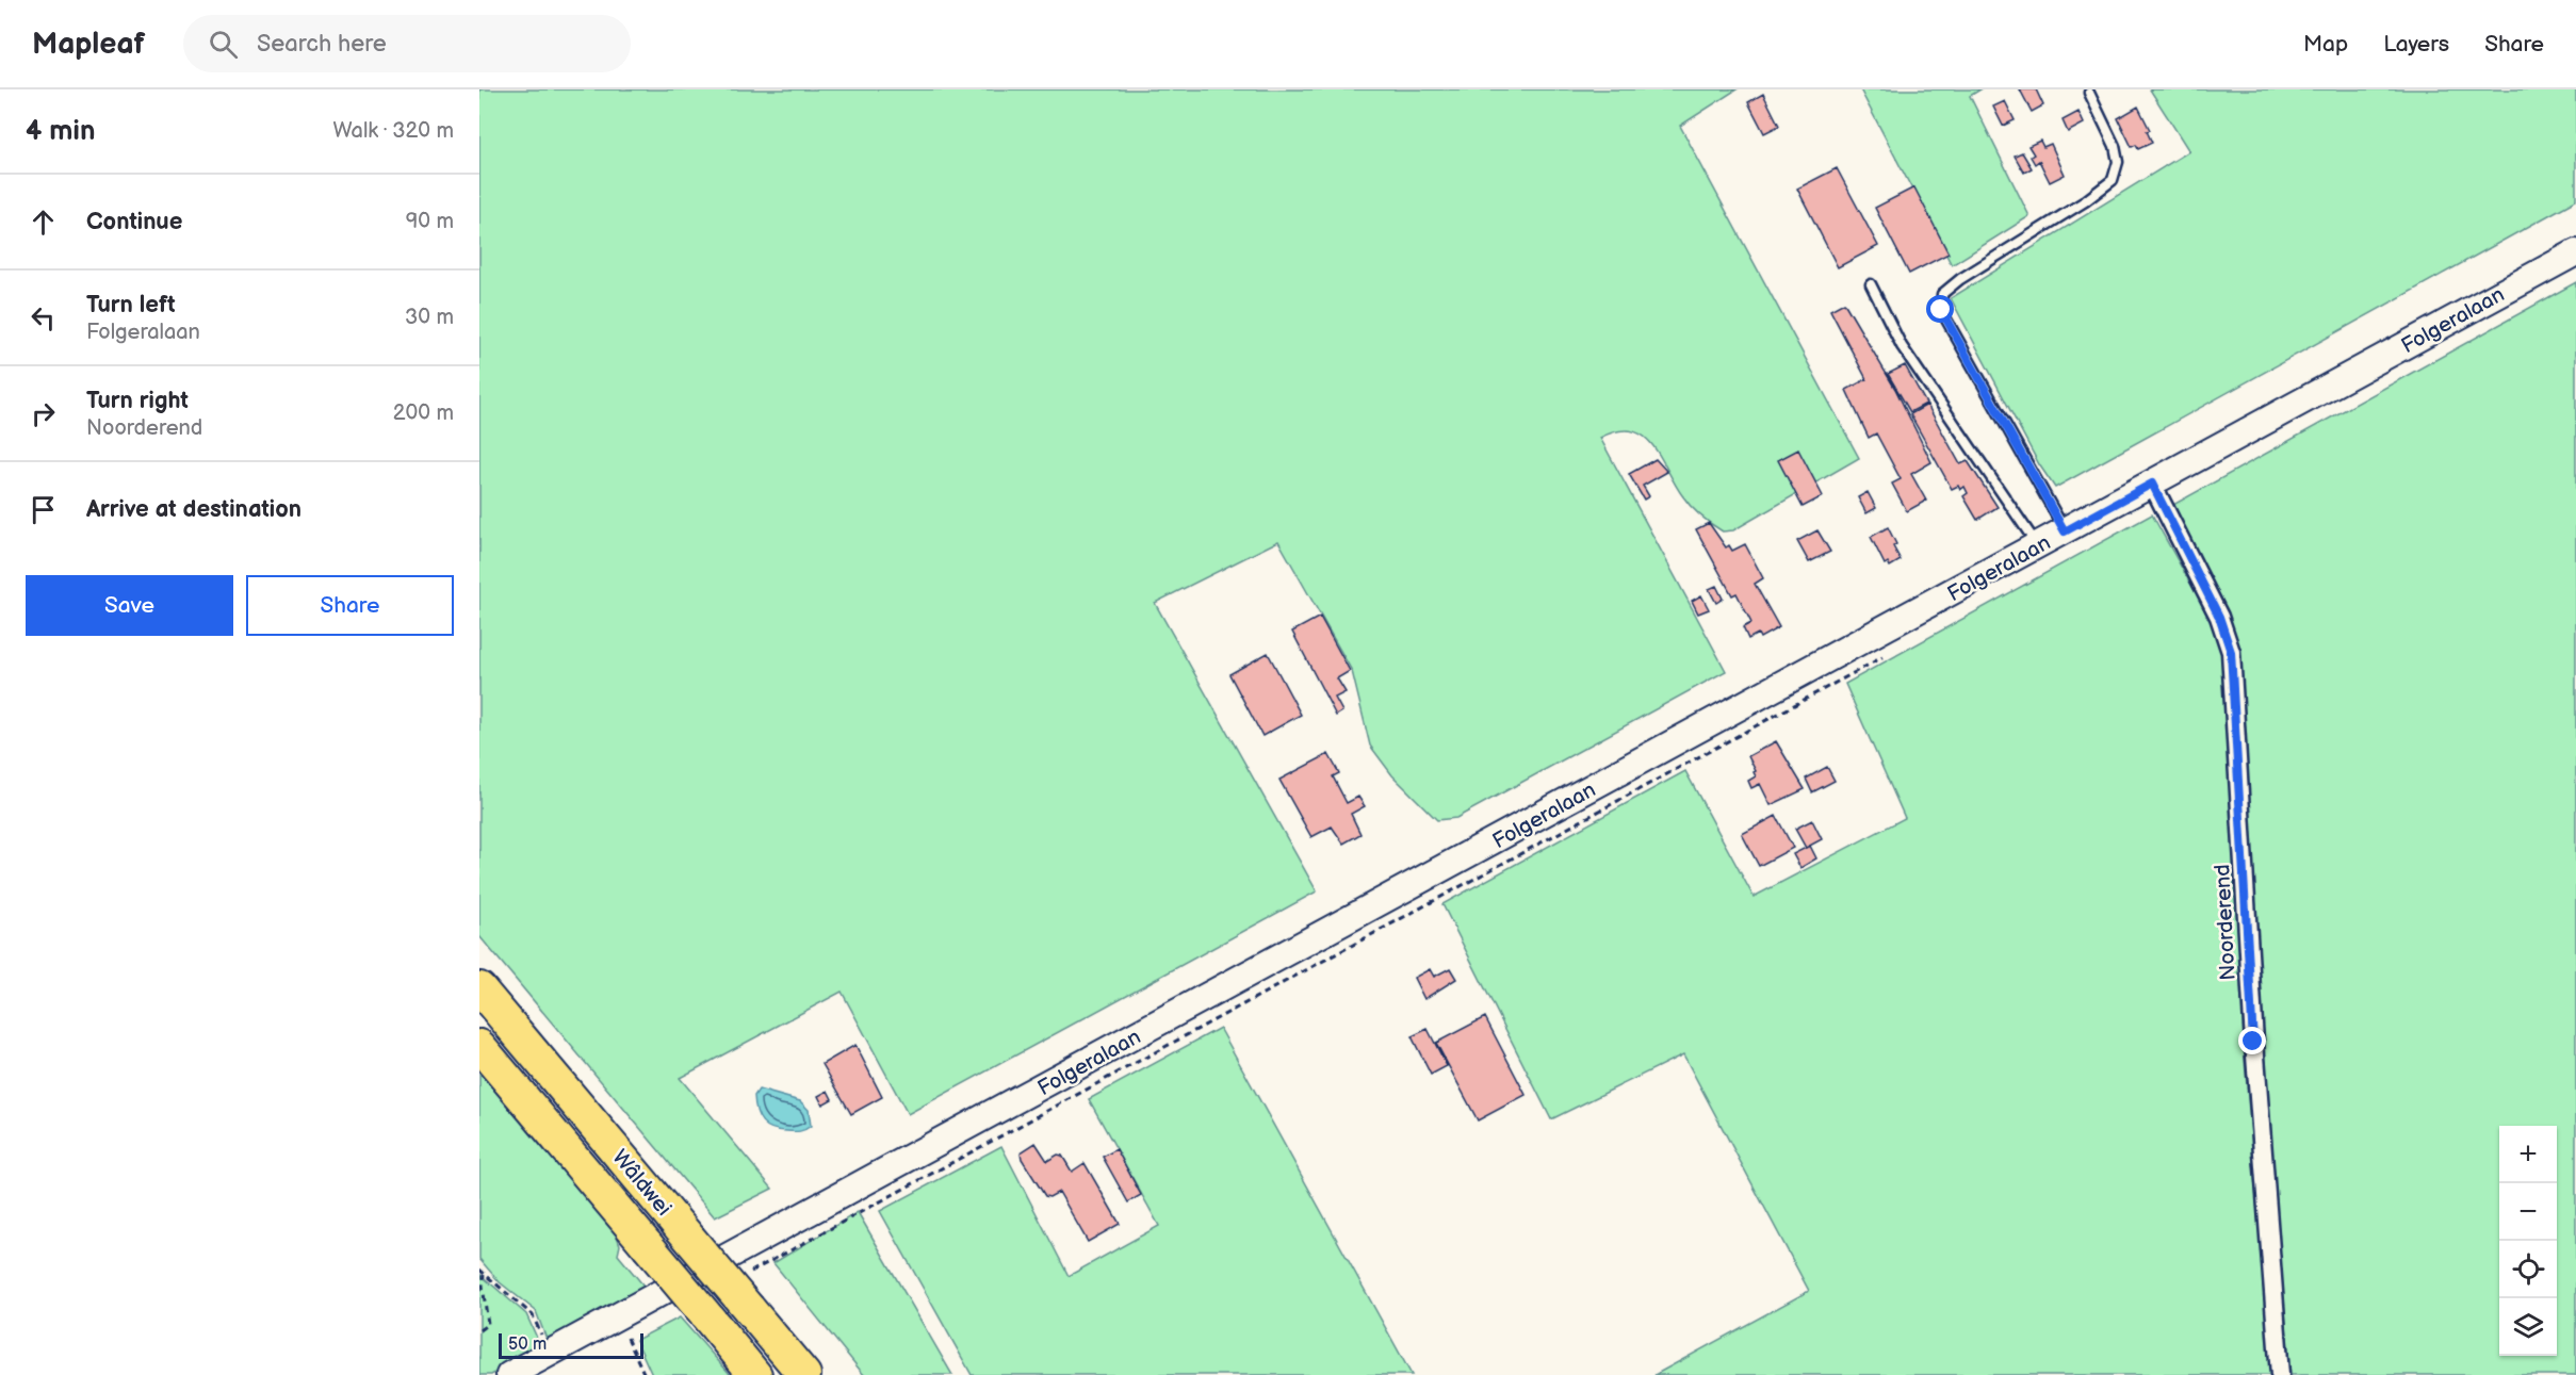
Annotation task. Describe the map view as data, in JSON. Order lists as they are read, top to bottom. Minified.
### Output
{"streets":{"highway":["Wâldwei"],"main road":["Folgeralaan"],"street":["Noorderend"]},"crossings":[["Folgeralaan","Noorderend"]],"scale_bar":"50 m","page":{"header":"Mapleaf","search":"Search here","nav":["Map","Layers","Share"],"heading":["4 min","Walk · 320 m"],"list":[["Continue","90 m"],["Turn left","Folgeralaan","30 m"],["Turn right","Noorderend","200 m"],"Arrive at destination"],"buttons":["Save","Share"],"map_buttons":["+","−"],"scale":"50 m"}}
